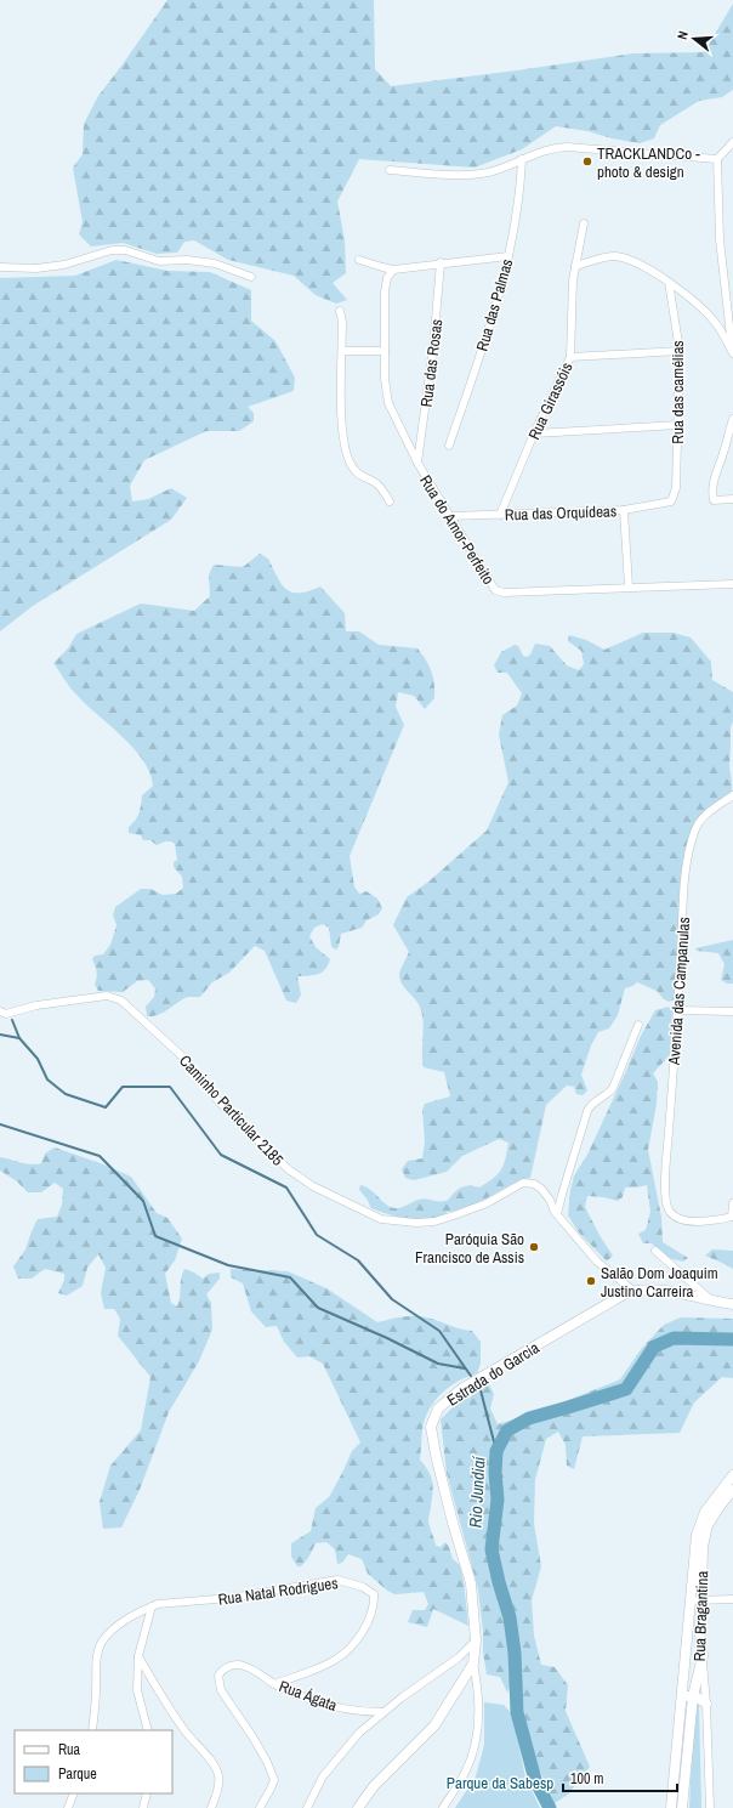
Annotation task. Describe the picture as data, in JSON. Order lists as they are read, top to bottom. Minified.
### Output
{"streets":{"street":["Rua das Palmas","Rua das Rosas","Rua das camélias","Rua Girassóis","Rua das Orquídeas","Rua do Amor-Perfeito","Avenida das Campanulas","Caminho Particular 2185","Estrada do Garcia","Rua Natal Rodrigues","Rua Bragantina","Rua Ágata"]},"crossings":[["Rua das Rosas","Rua do Amor-Perfeito"],["Rua das camélias","Rua das Orquídeas"],["Rua Girassóis","Rua das Orquídeas"],["Rua das Orquídeas","Rua do Amor-Perfeito"],["Rua Natal Rodrigues","Rua Ágata"]],"water":["Rio Jundiaí"],"parks":["Parque da Sabesp"],"places":["TRACKLANDCo - photo & design","Paróquia São Francisco de Assis","Salão Dom Joaquim Justino Carreira"],"legend":["Rua","Parque"],"scale_bar":"100 m","north":"left"}
